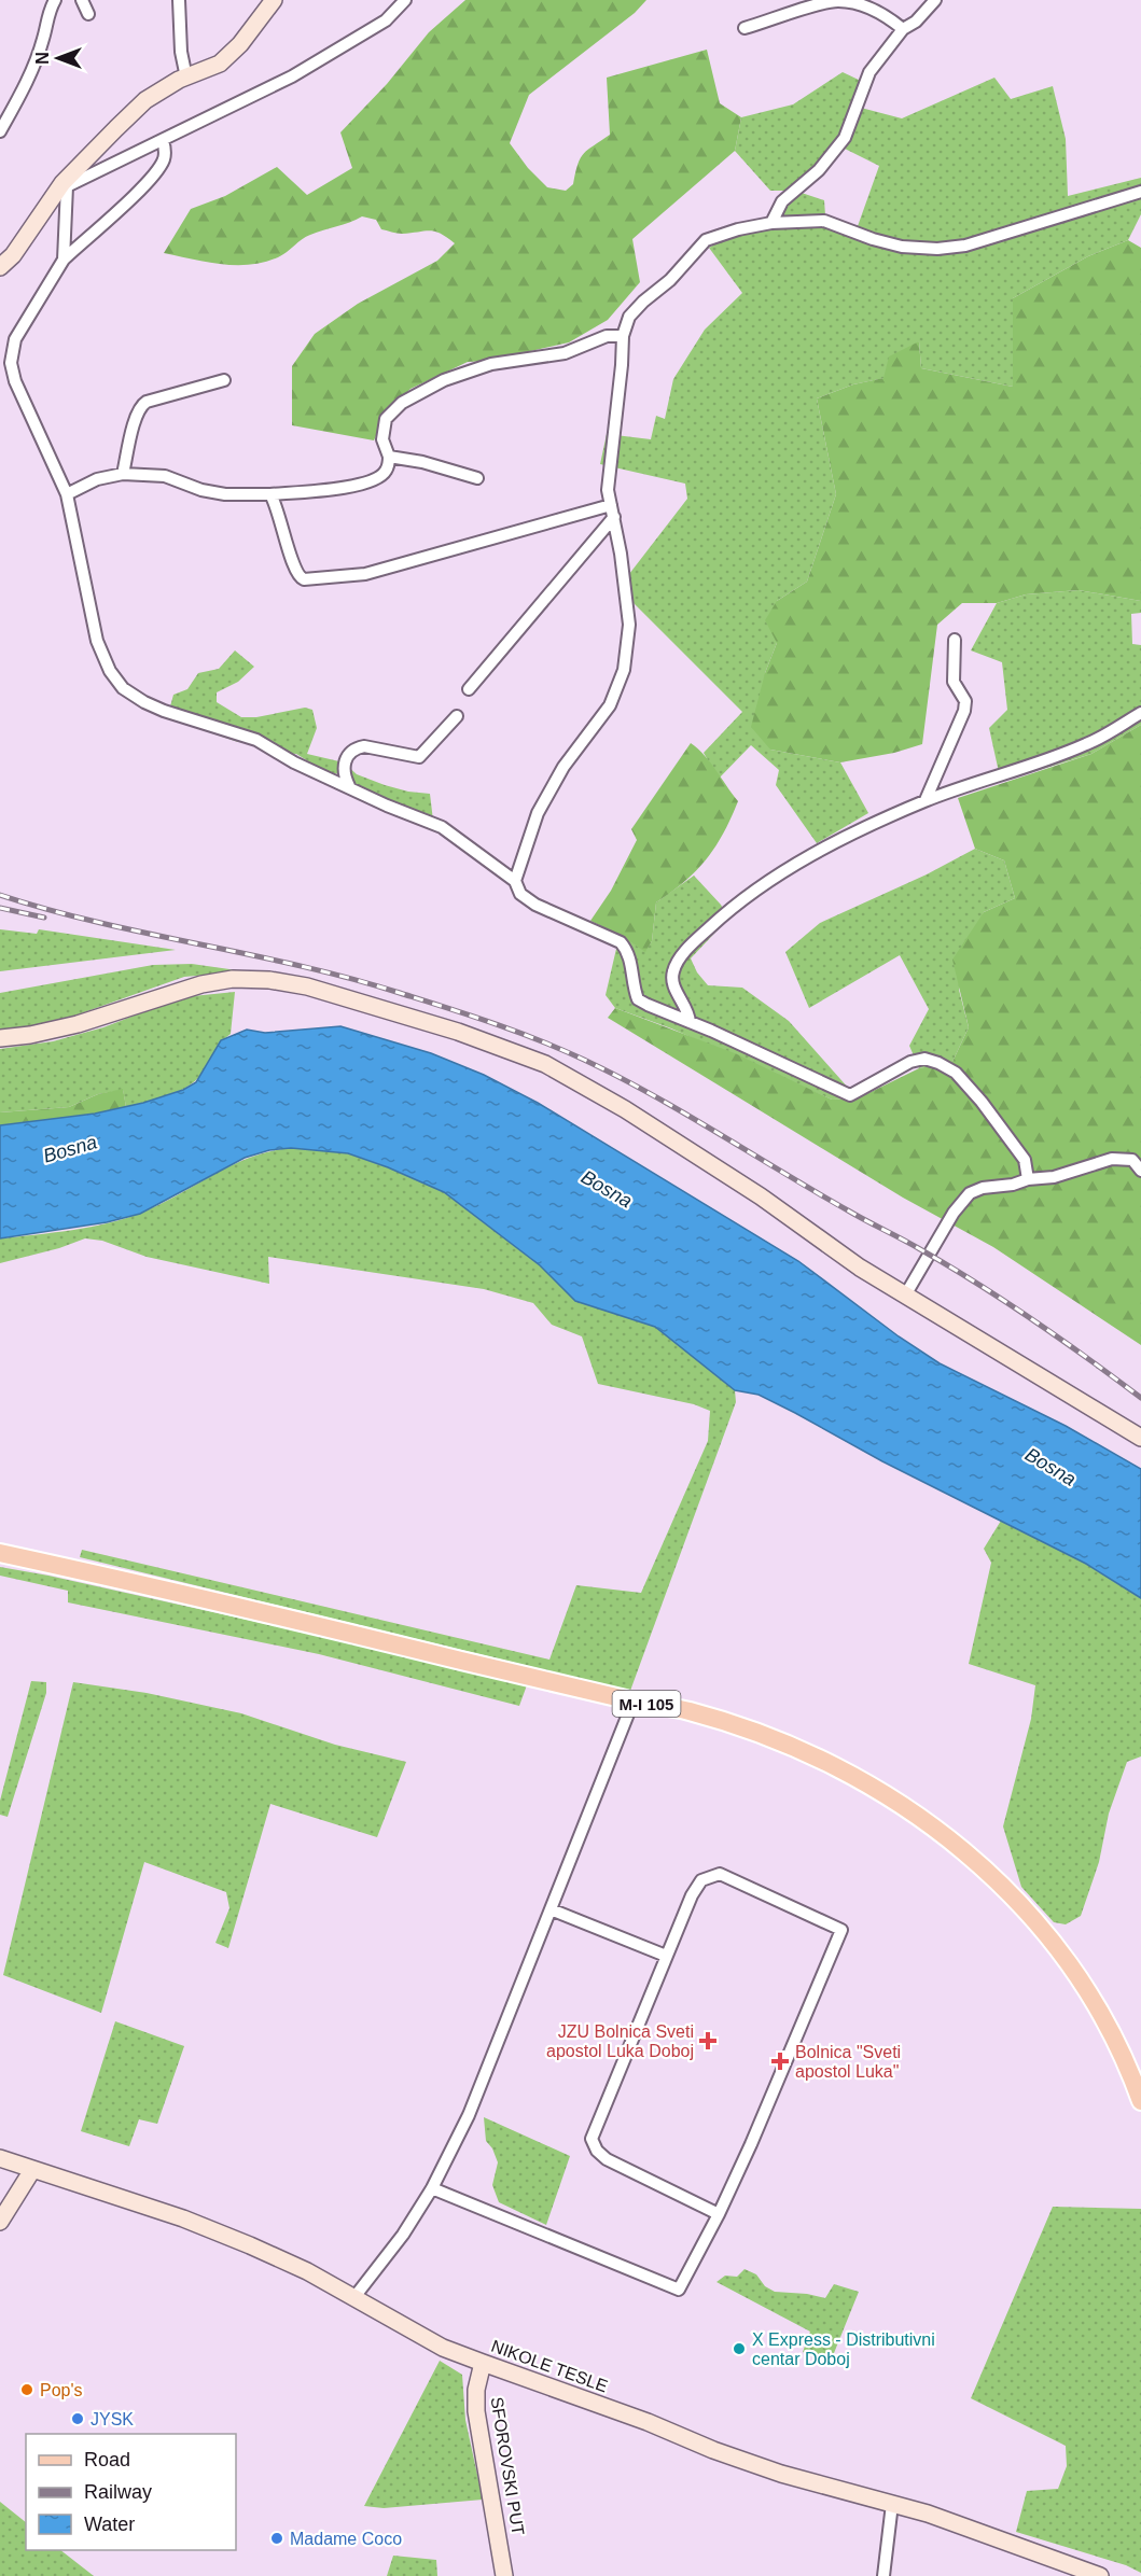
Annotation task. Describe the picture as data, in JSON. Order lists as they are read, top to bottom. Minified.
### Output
{"streets":{"main road":["M-I 105"],"street":["NIKOLE TESLE","SFOROVSKI PUT"]},"crossings":[["NIKOLE TESLE","SFOROVSKI PUT"]],"water":["Bosna"],"places":{"health":["JZU Bolnica Sveti apostol Luka Doboj","Bolnica \"Sveti apostol Luka\""],"other":["X Express - Distributivni centar Doboj","Pop's","JYSK","Madame Coco"]},"legend":["Road","Railway","Water"],"north":"left"}
